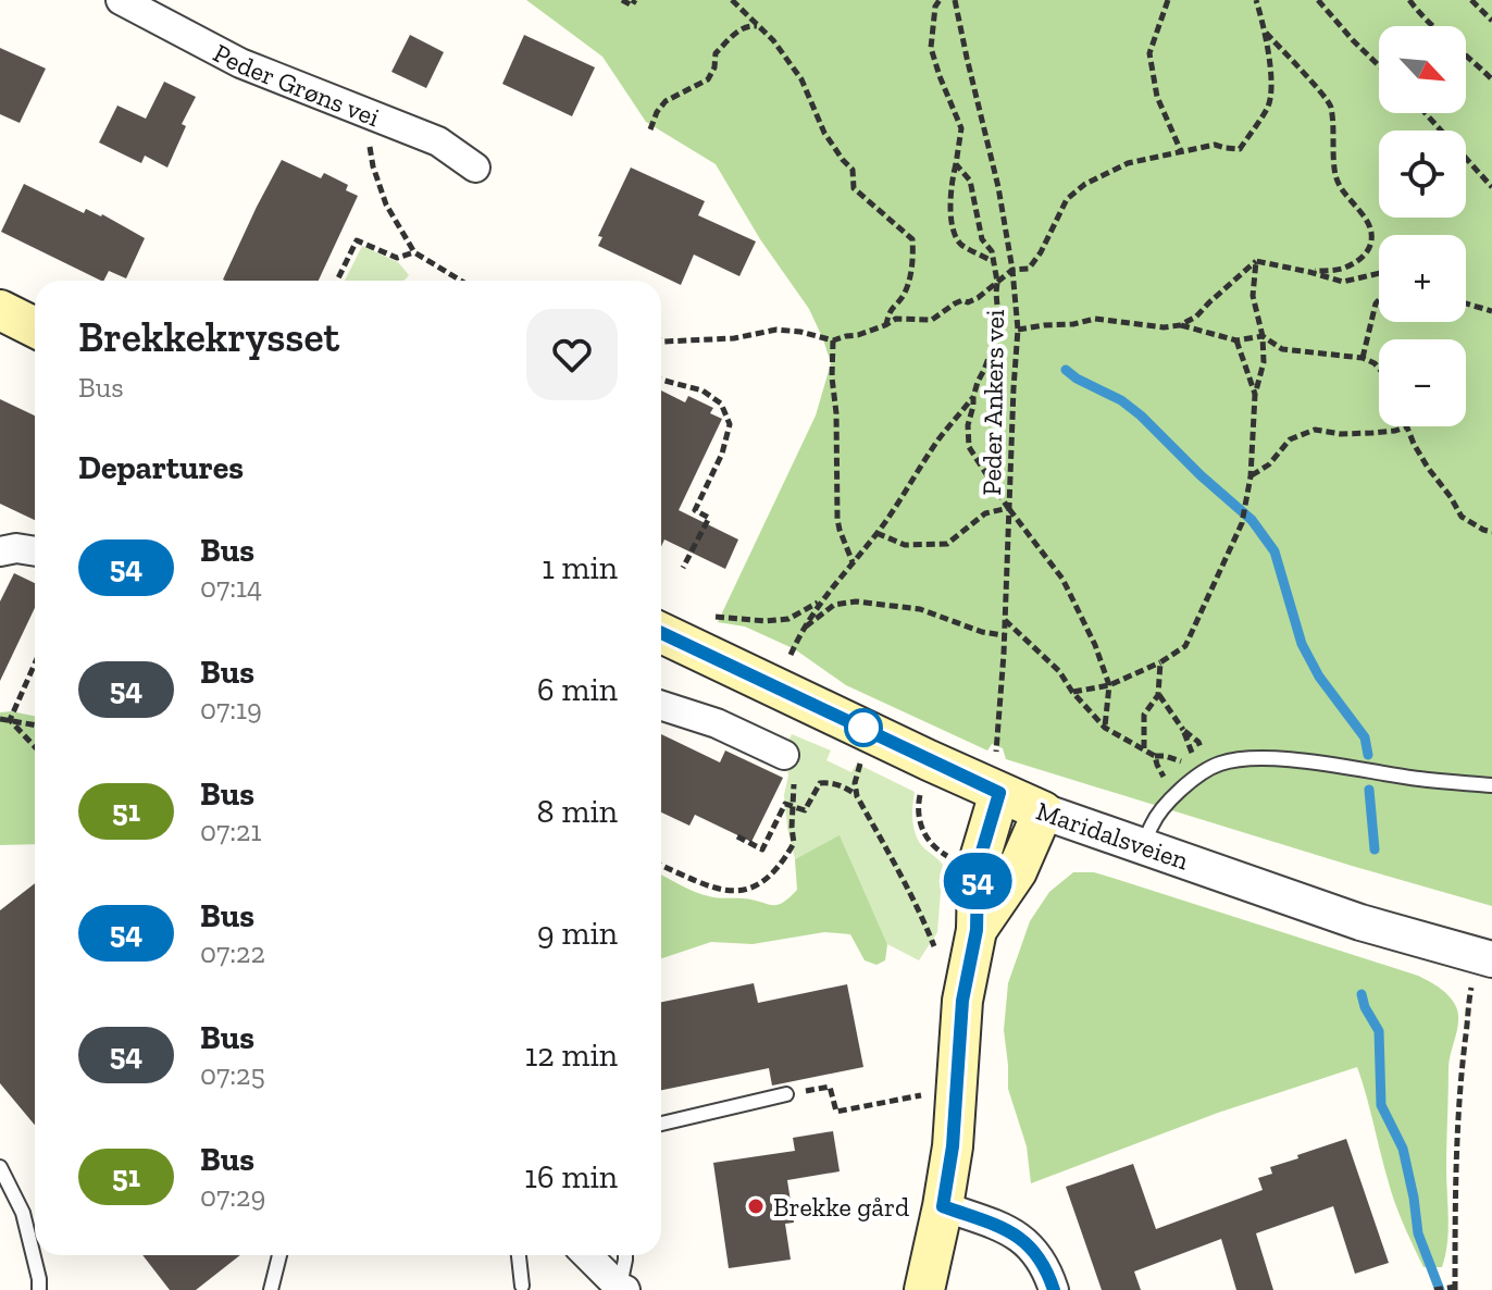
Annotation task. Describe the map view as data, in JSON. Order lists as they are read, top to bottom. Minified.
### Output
{"streets":{"main road":["Maridalsveien"],"street":["Peder Grøns vei"],"path":["Peder Ankers vei"]},"places":["Brekke gård"],"lines":["bus line 54"],"north":"bottom right","page":{"on_map":"54","map_buttons":["+","−"],"heading":[["Brekkekrysset","Bus"],"Departures"],"list":[{"mark":"54","name":"Bus","note":"07:14","value":"1 min"},{"mark":"54","name":"Bus","note":"07:19","value":"6 min"},{"mark":"51","name":"Bus","note":"07:21","value":"8 min"},{"mark":"54","name":"Bus","note":"07:22","value":"9 min"},{"mark":"54","name":"Bus","note":"07:25","value":"12 min"},{"mark":"51","name":"Bus","note":"07:29","value":"16 min"}]}}
